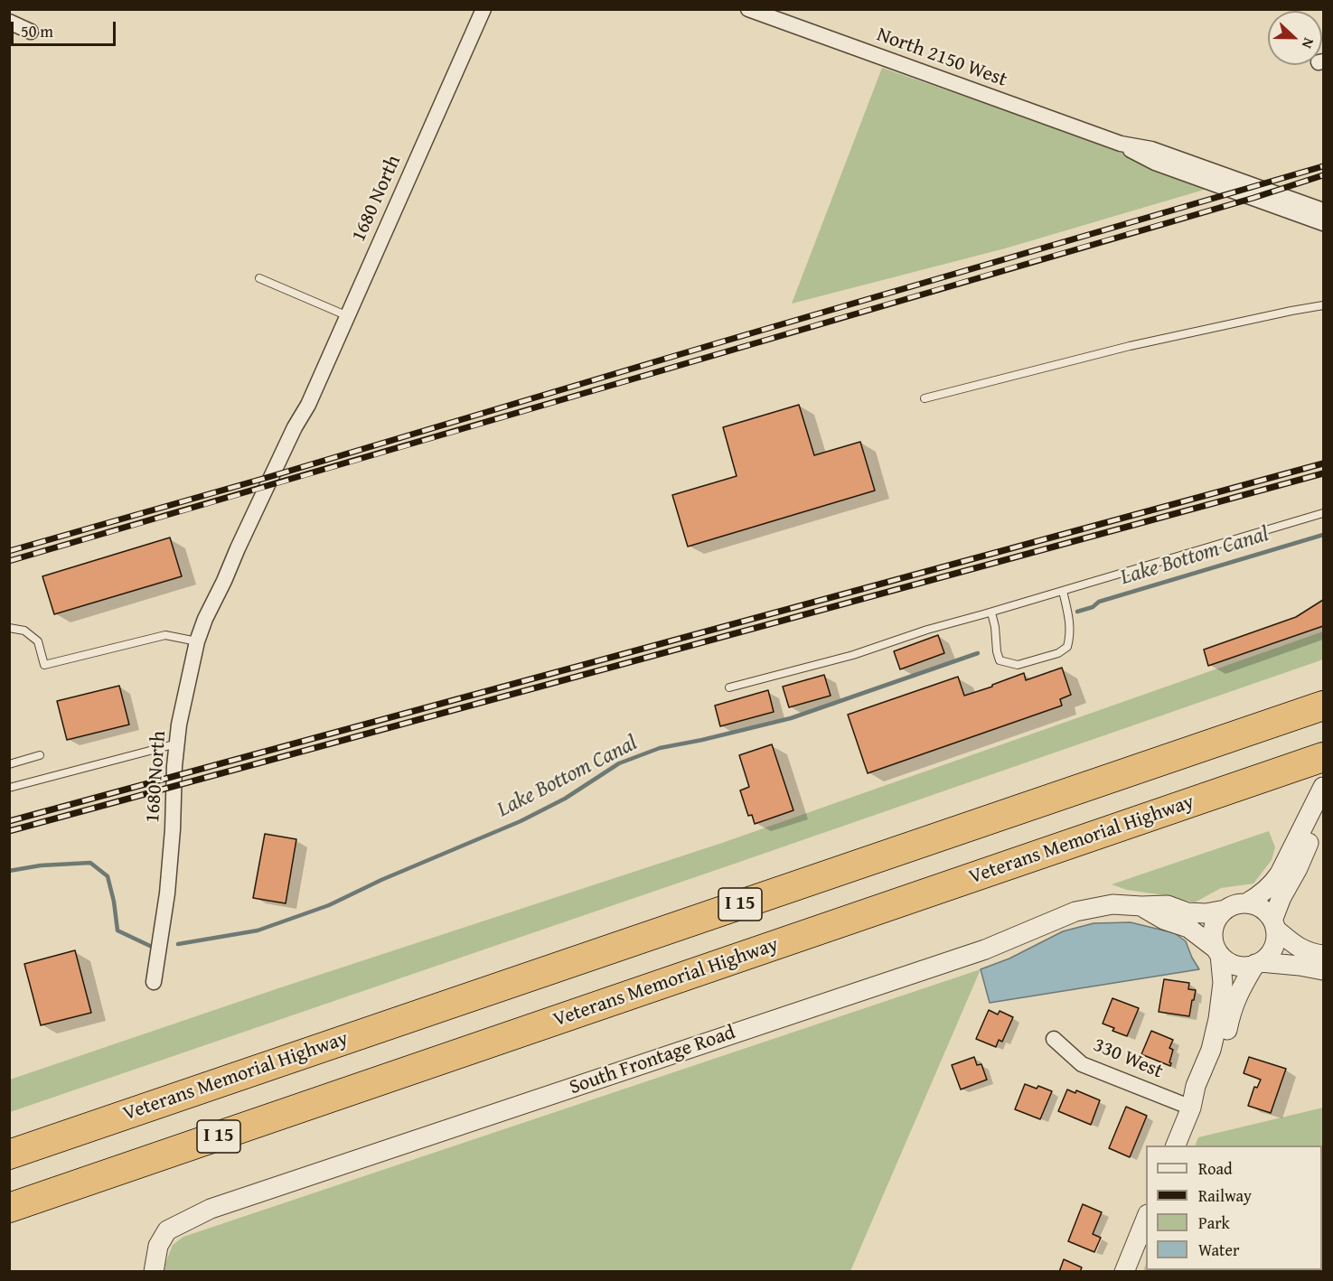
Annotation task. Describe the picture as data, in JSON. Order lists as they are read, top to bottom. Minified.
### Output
{"streets":{"highway":["Veterans Memorial Highway","I 15"],"street":["North 2150 West","1680 North","330 West","South Frontage Road"]},"water":["Lake Bottom Canal"],"legend":["Road","Railway","Park","Water"],"scale_bar":"50 m","north":"right"}
